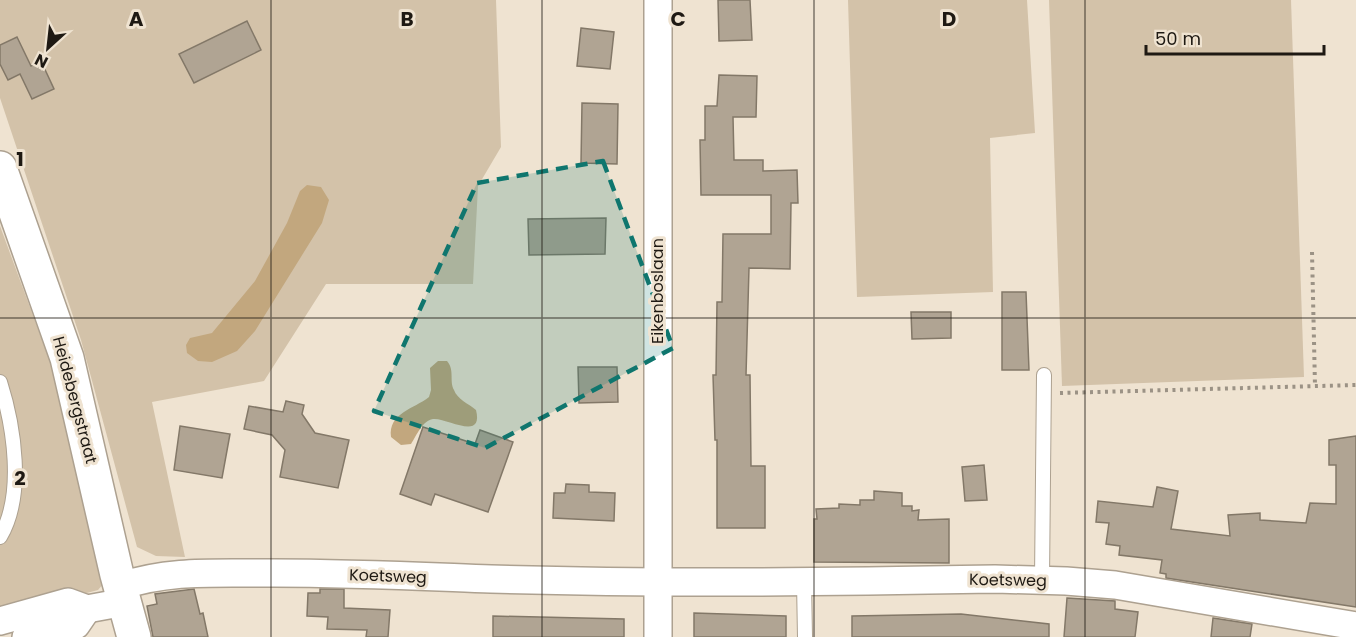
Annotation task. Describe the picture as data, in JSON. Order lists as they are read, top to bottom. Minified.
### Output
{"streets":{"street":["Eikenboslaan","Heidebergstraat","Koetsweg"]},"crossings":[["Eikenboslaan","Koetsweg"],["Heidebergstraat","Koetsweg"]],"scale_bar":"50 m","north":"bottom left","grid":{"columns":["A","B","C","D"],"rows":["1","2"]}}
